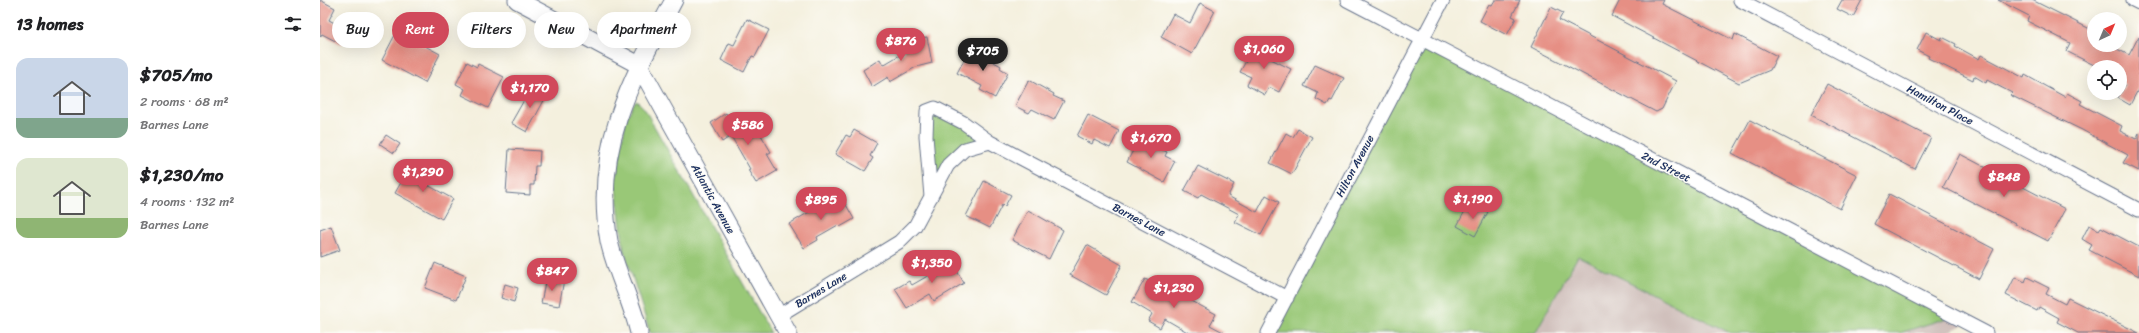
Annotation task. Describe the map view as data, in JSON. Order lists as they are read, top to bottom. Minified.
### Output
{"streets":{"street":["Hamilton Place","Hilton Avenue","2nd Street","Atlantic Avenue","Barnes Lane"]},"crossings":[["Hilton Avenue","2nd Street"],["Hilton Avenue","Barnes Lane"],["Atlantic Avenue","Barnes Lane"]],"north":"top right","page":{"heading":"13 homes","chip":["Buy","Rent","Filters","New","Apartment"],"price":["$876","$1,060","$705","$1,170","$586","$1,670","$1,290","$848","$1,190","$895","$1,350","$847","$1,230"],"list":[{"name":"$705/mo","note":"2 rooms · 68 m² · Barnes Lane"},{"name":"$1,230/mo","note":"4 rooms · 132 m² · Barnes Lane"}]}}
